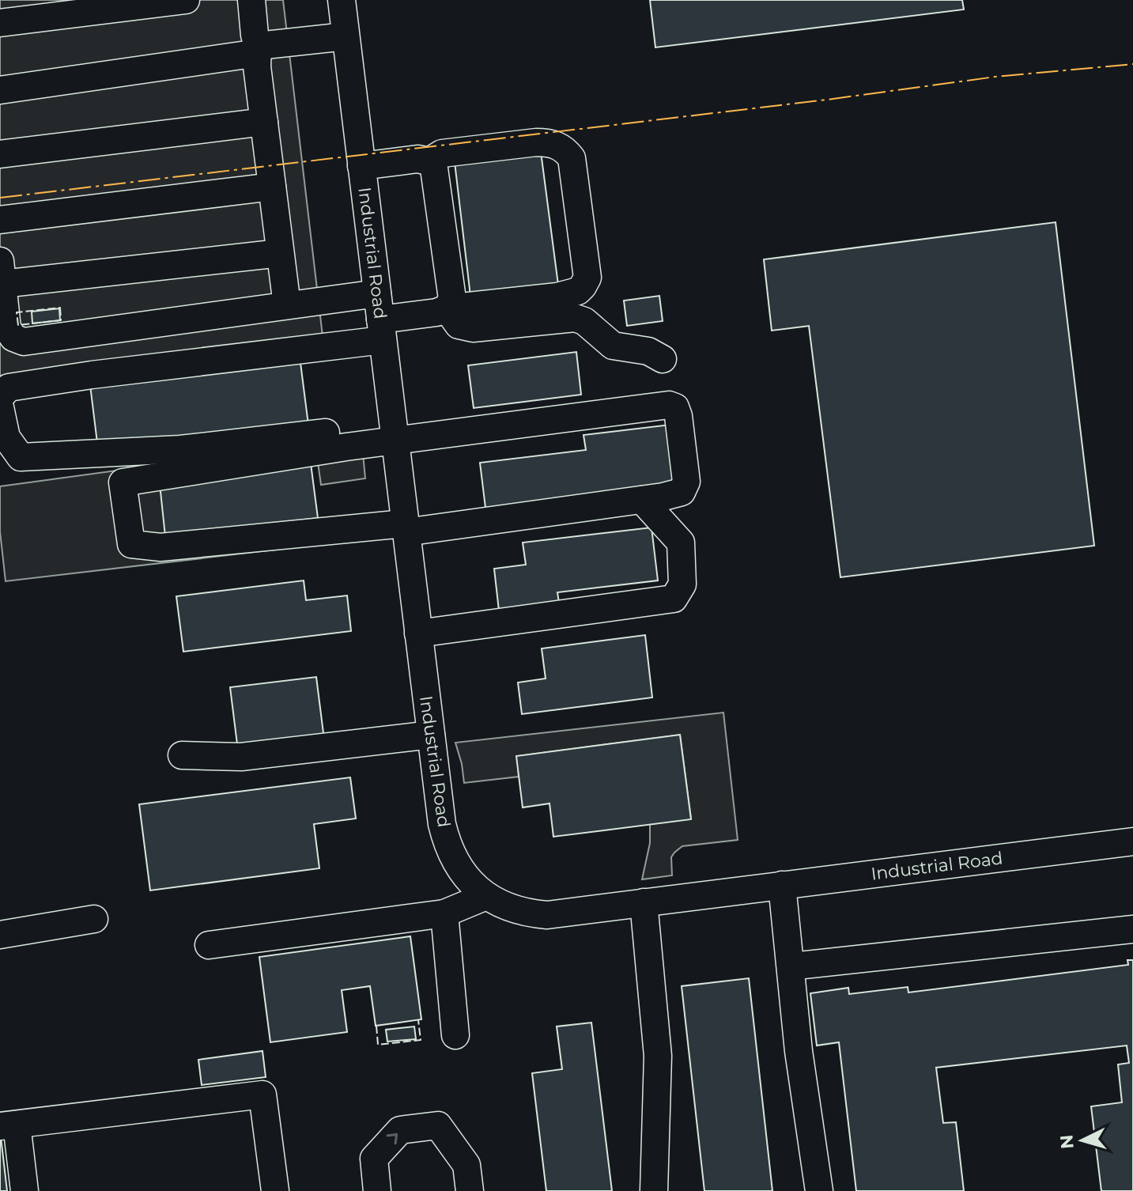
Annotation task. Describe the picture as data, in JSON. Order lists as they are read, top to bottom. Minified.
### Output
{"streets":{"street":["Industrial Road"]},"north":"left"}
